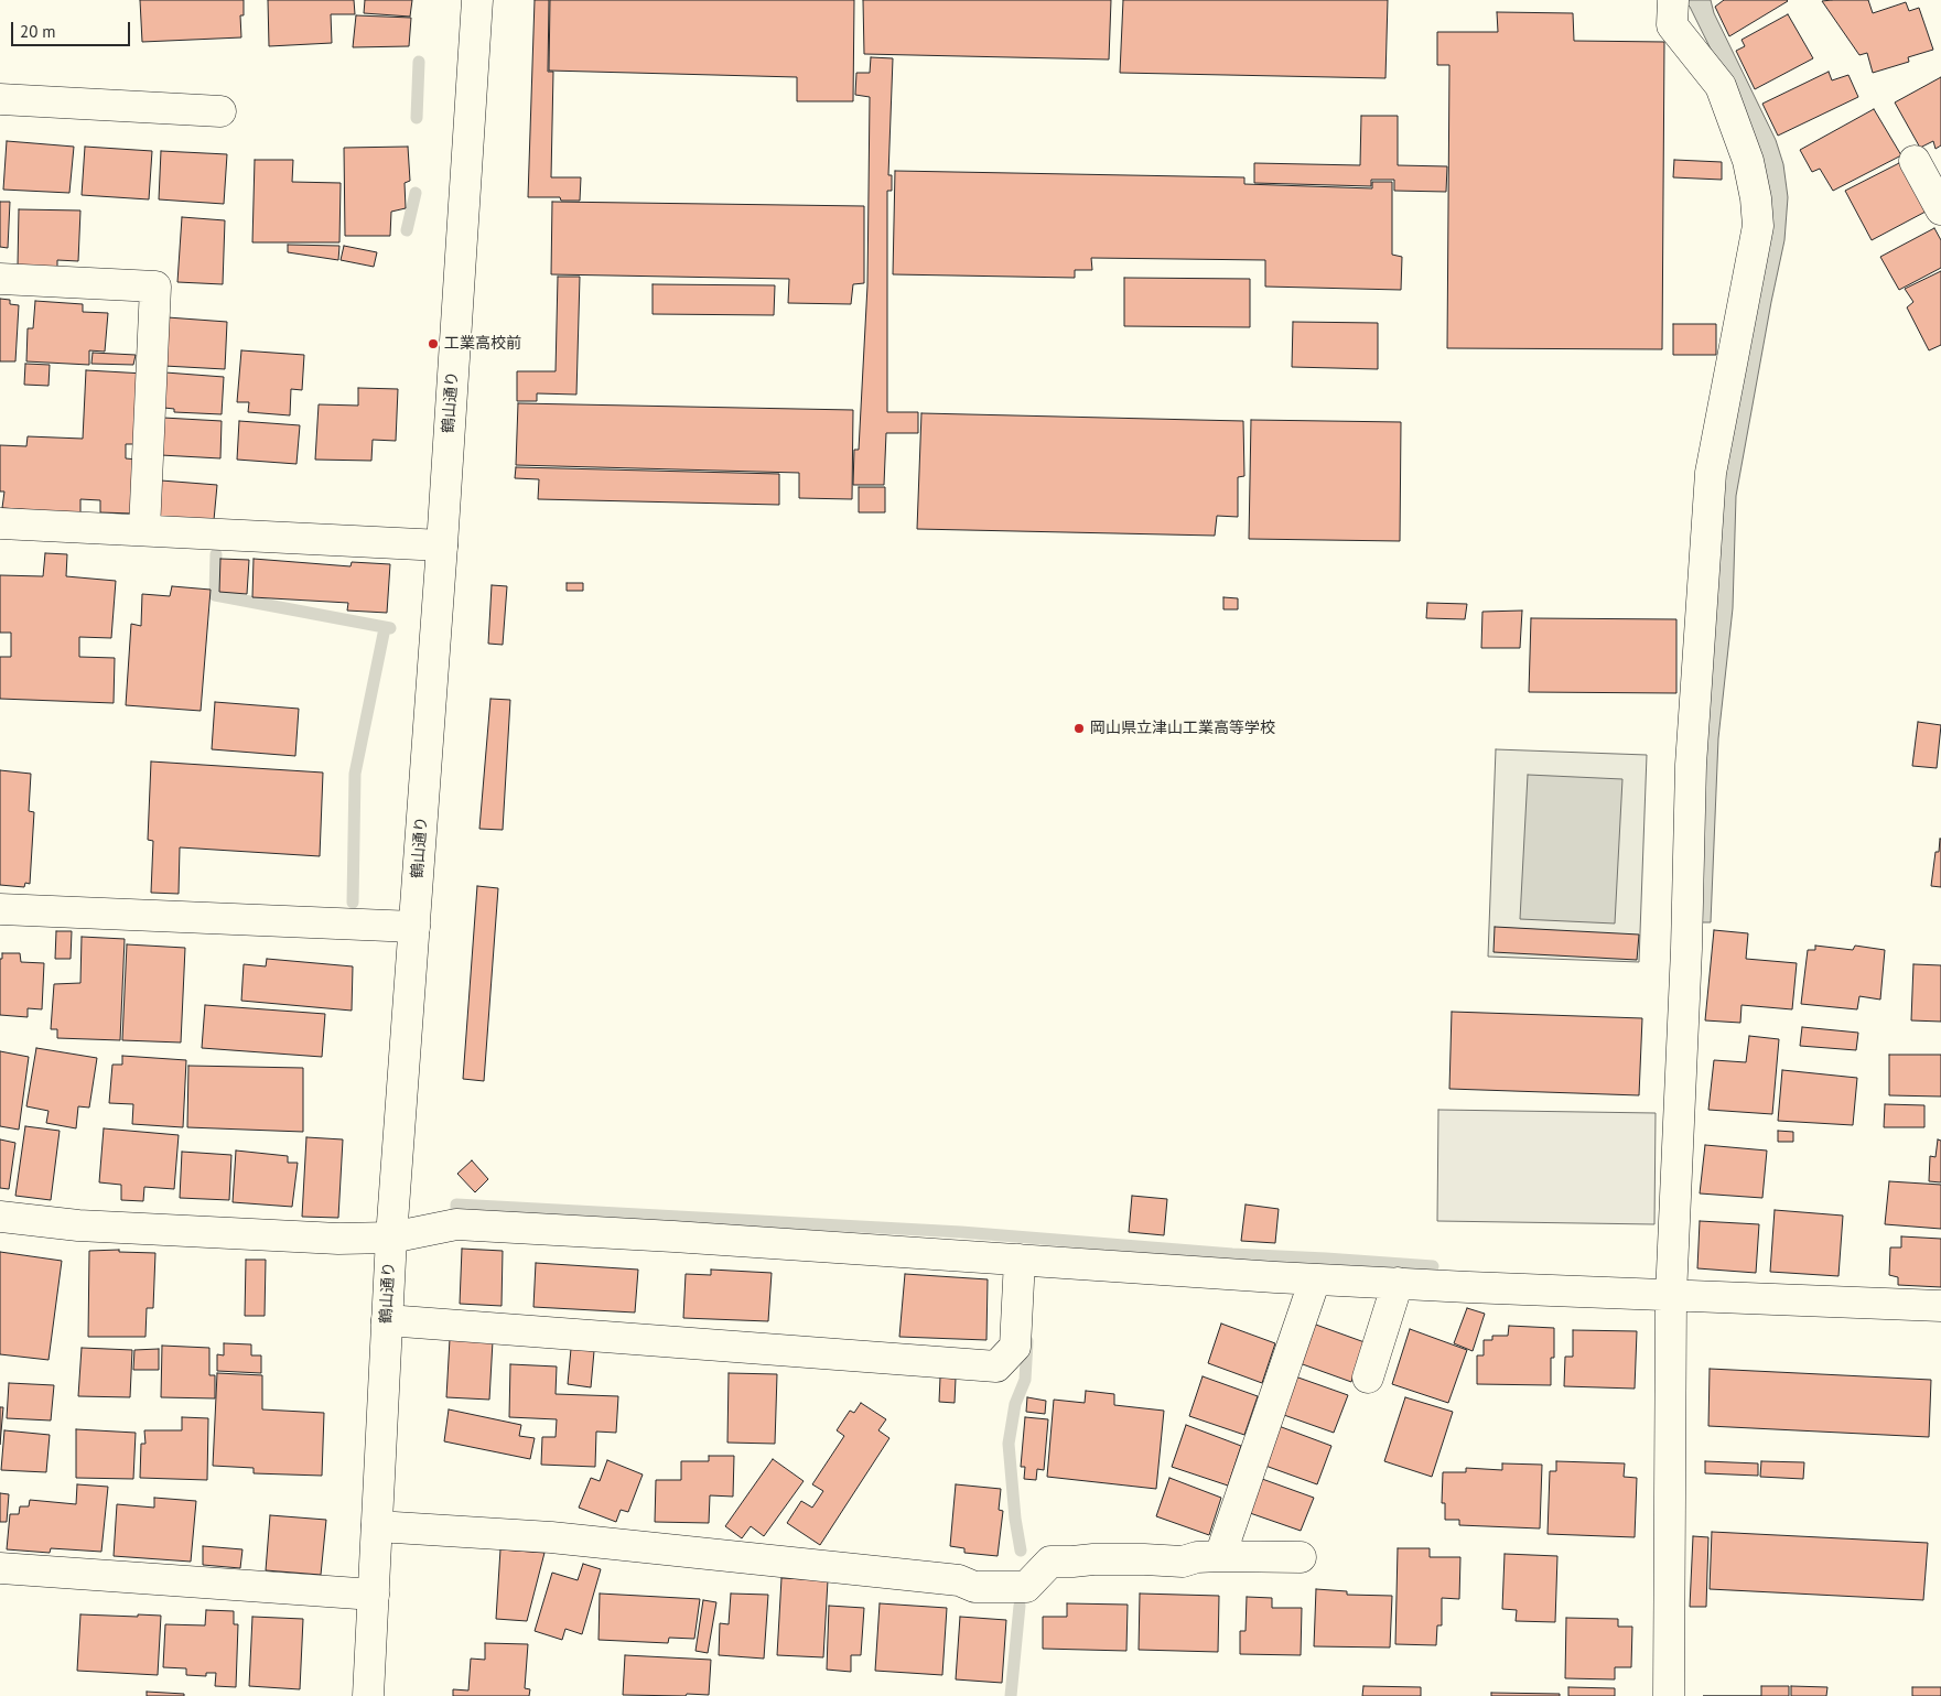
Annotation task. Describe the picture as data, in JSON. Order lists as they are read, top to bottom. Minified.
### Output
{"streets":{"street":["鶴山通り"]},"places":["工業高校前","岡山県立津山工業高等学校"],"scale_bar":"20 m"}
